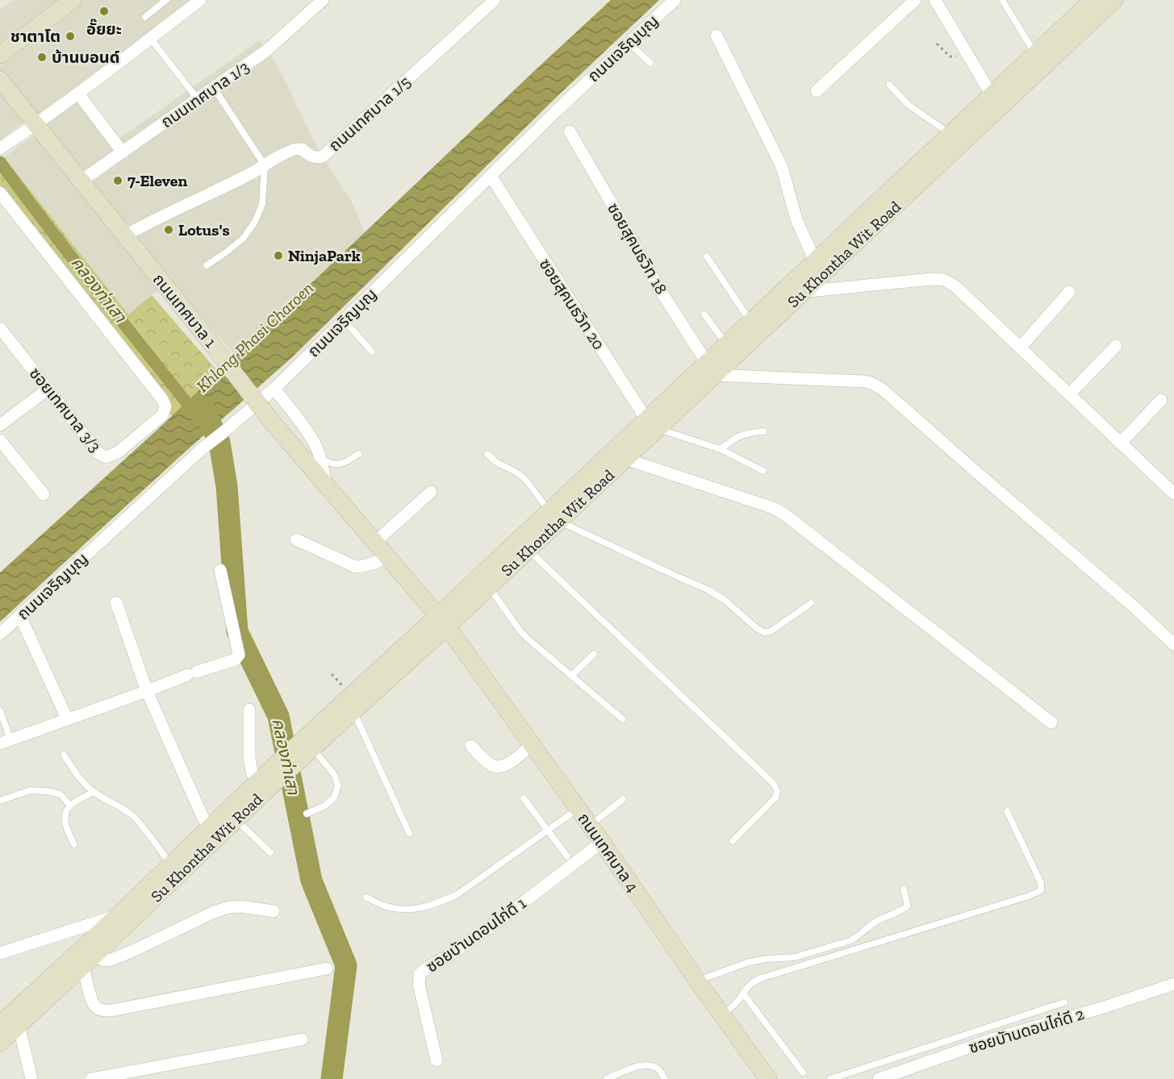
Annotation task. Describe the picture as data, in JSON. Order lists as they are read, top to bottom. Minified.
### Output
{"streets":{"main road":["Su Khontha Wit Road","ถนนเทศบาล 1","ถนนเทศบาล 4"],"street":["ถนนเจริญบุญ","ถนนเทศบาล 1/3","ถนนเทศบาล 1/5","ซอยสุคนธวิท 18","ซอยสุคนธวิท 20","ซอยเทศบาล 3/3","ซอยบัานดอนไก่ดี 1","ซอยบัานดอนไก่ดี 2"]},"crossings":[["ถนนเจริญบุญ","ซอยสุคนธวิท 20"],["ถนนเทศบาล 1/3","ถนนเทศบาล 1"],["ถนนเทศบาล 1/5","ถนนเทศบาล 1"],["ซอยสุคนธวิท 18","Su Khontha Wit Road"],["Su Khontha Wit Road","ซอยสุคนธวิท 20"],["Su Khontha Wit Road","ถนนเทศบาล 1"],["Su Khontha Wit Road","ถนนเทศบาล 4"],["ถนนเทศบาล 1","ถนนเทศบาล 4"],["ถนนเทศบาล 4","ซอยบัานดอนไก่ดี 1"]],"water":["คลองท่าเสา","Khlong Phasi Charoen"],"places":["อั๊ยยะ","ชาตาโต","บ้านบอนด์","7-Eleven","Lotus's","NinjaPark"]}
